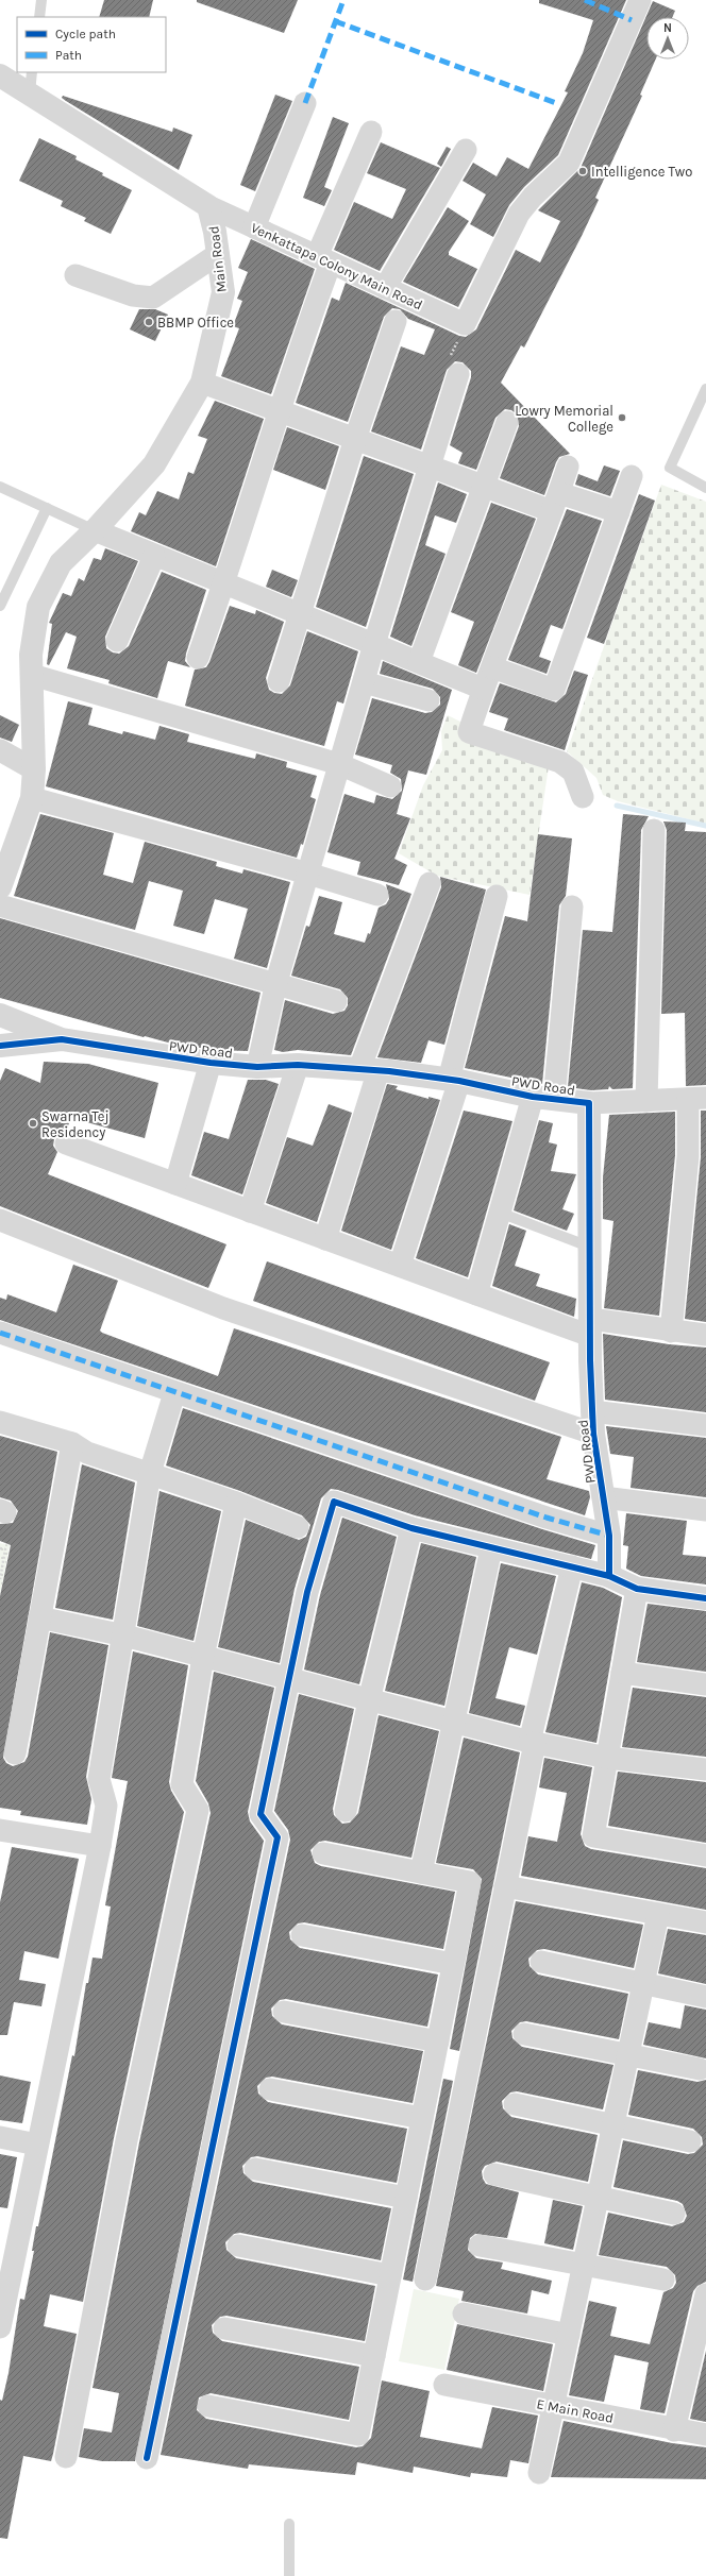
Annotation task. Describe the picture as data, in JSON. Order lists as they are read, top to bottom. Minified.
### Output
{"streets":{"street":["Main Road","Venkattapa Colony Main Road","PWD Road","E Main Road"]},"crossings":[["Main Road","Venkattapa Colony Main Road"]],"places":["Intelligence Two","BBMP Office","Lowry Memorial College","Swarna Tej Residency"],"legend":["Cycle path","Path"],"north":"top"}
